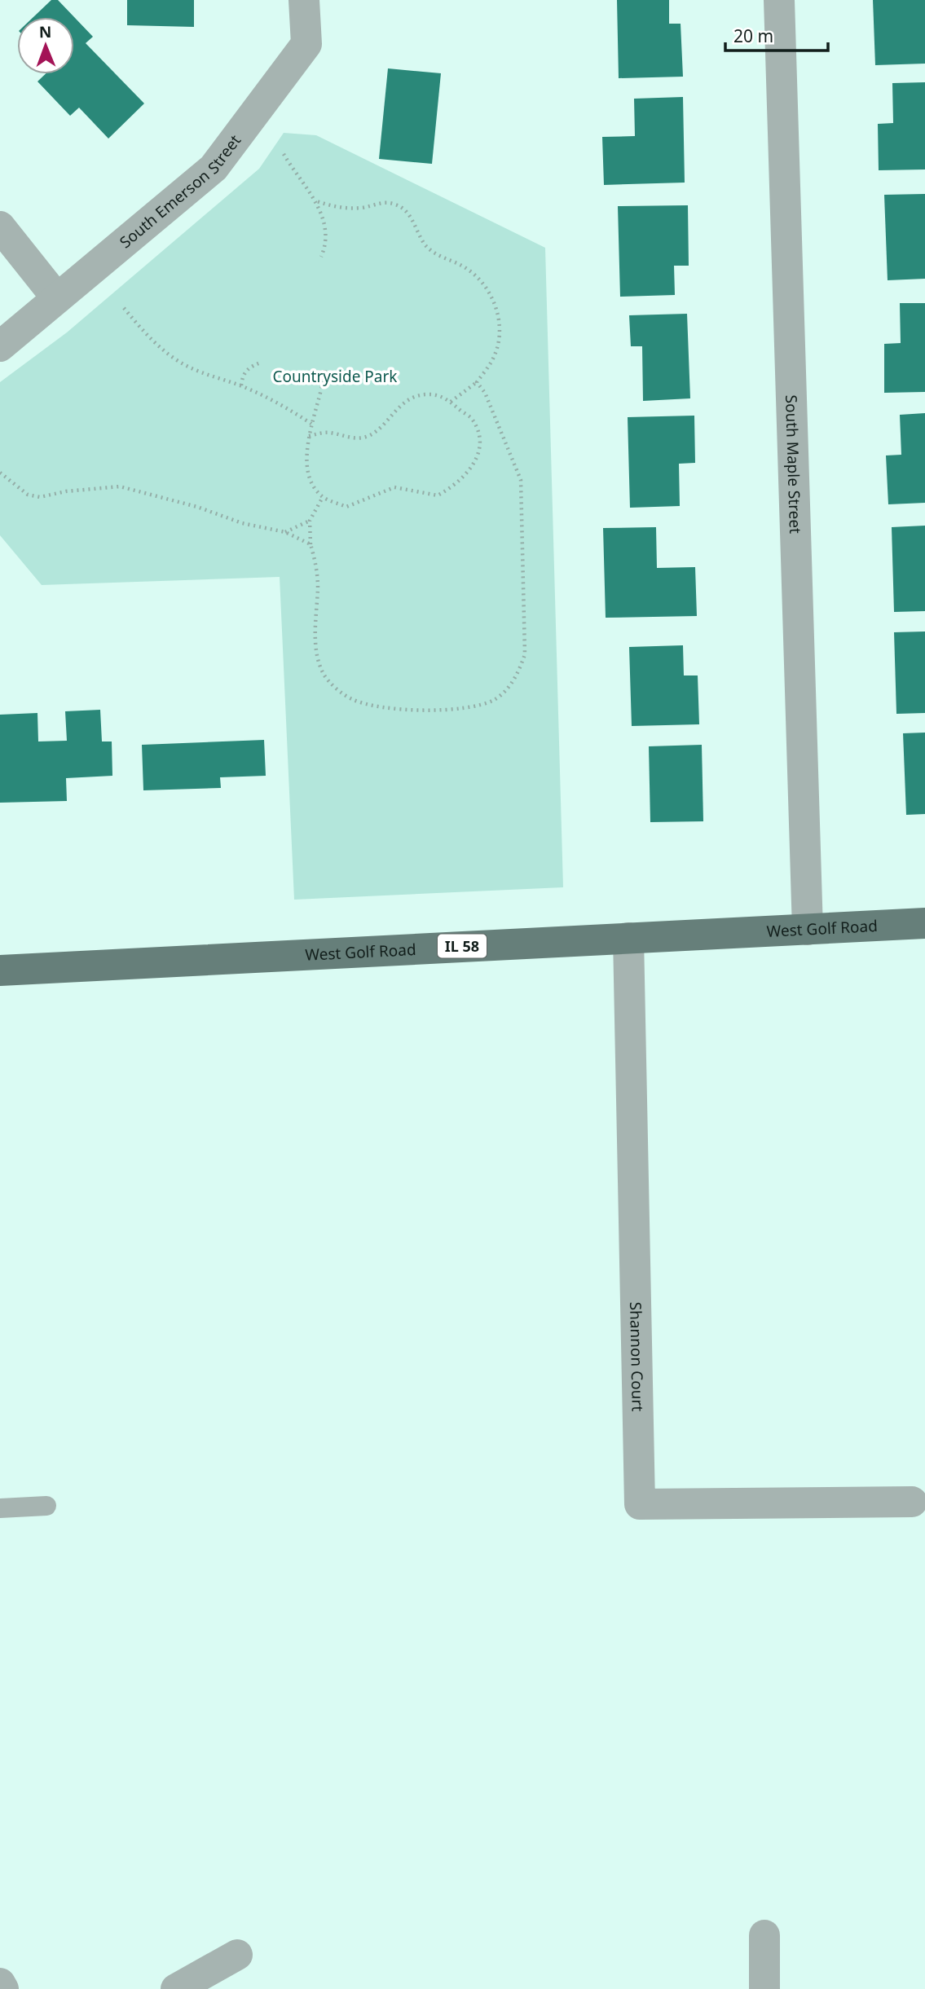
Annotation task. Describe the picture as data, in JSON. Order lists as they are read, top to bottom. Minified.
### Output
{"streets":{"main road":["West Golf Road","IL 58"],"street":["South Emerson Street","South Maple Street","Shannon Court"]},"crossings":[["South Maple Street","West Golf Road"],["West Golf Road","Shannon Court"]],"parks":["Countryside Park"],"scale_bar":"20 m","north":"top"}
